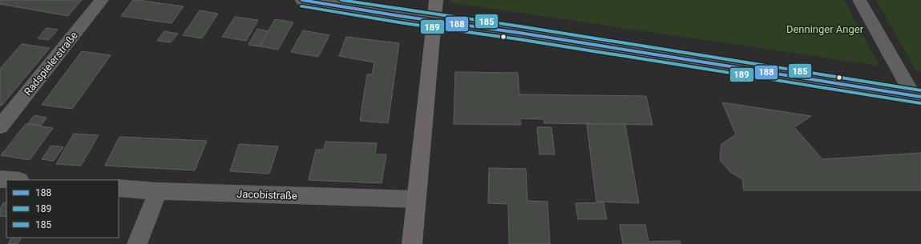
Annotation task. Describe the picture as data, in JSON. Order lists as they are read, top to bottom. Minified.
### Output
{"streets":{"street":["Radspielerstraße","Jacobistraße"]},"parks":["Denninger Anger"],"lines":["transit line 188","transit line 185","transit line 189"],"legend":["188","189","185"]}
